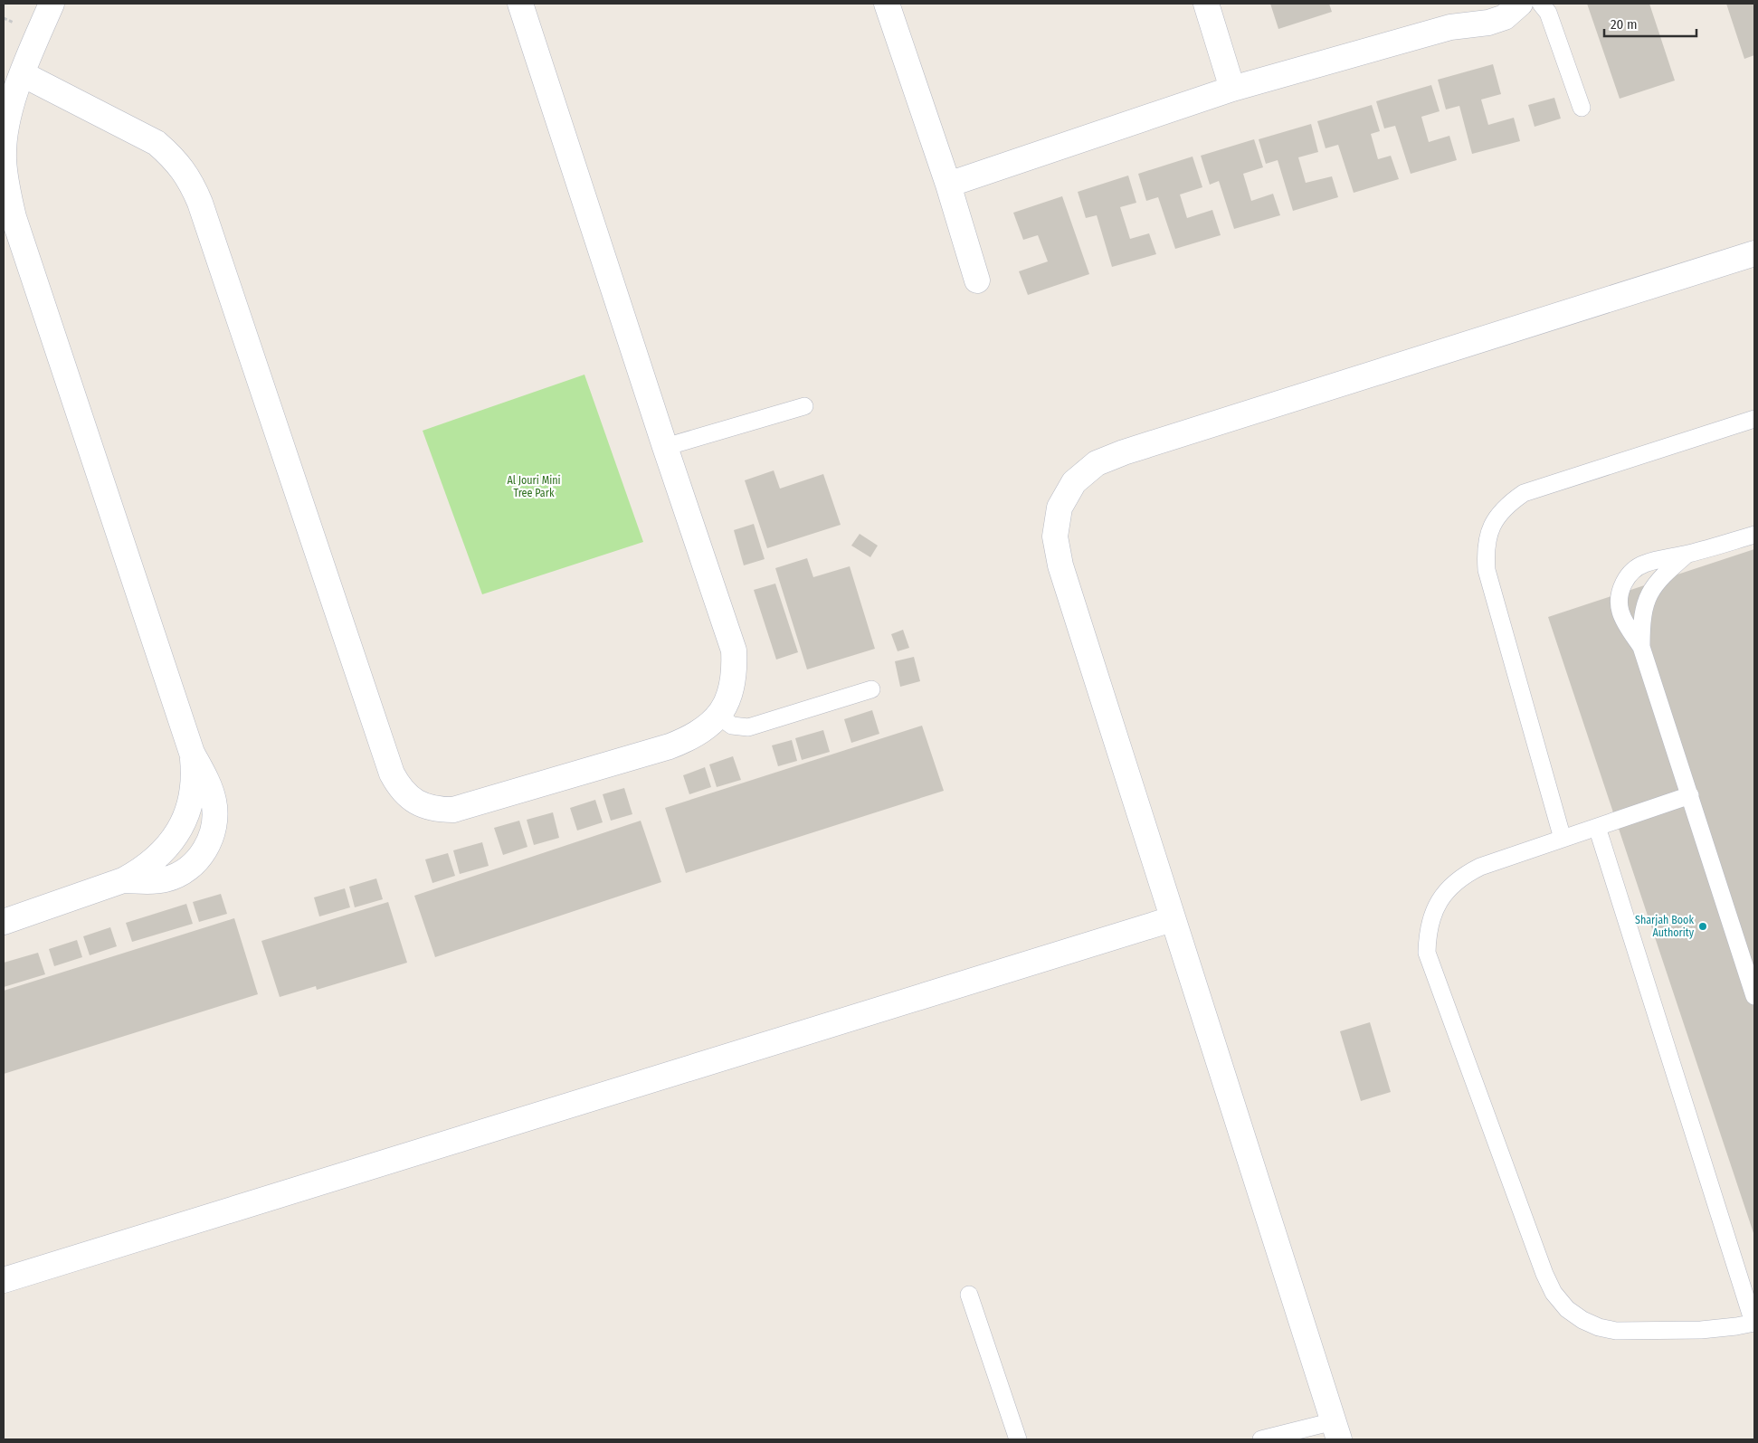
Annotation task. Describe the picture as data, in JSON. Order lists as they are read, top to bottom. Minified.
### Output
{"parks":["Al Jouri Mini Tree Park"],"places":["Sharjah Book Authority"],"scale_bar":"20 m"}
